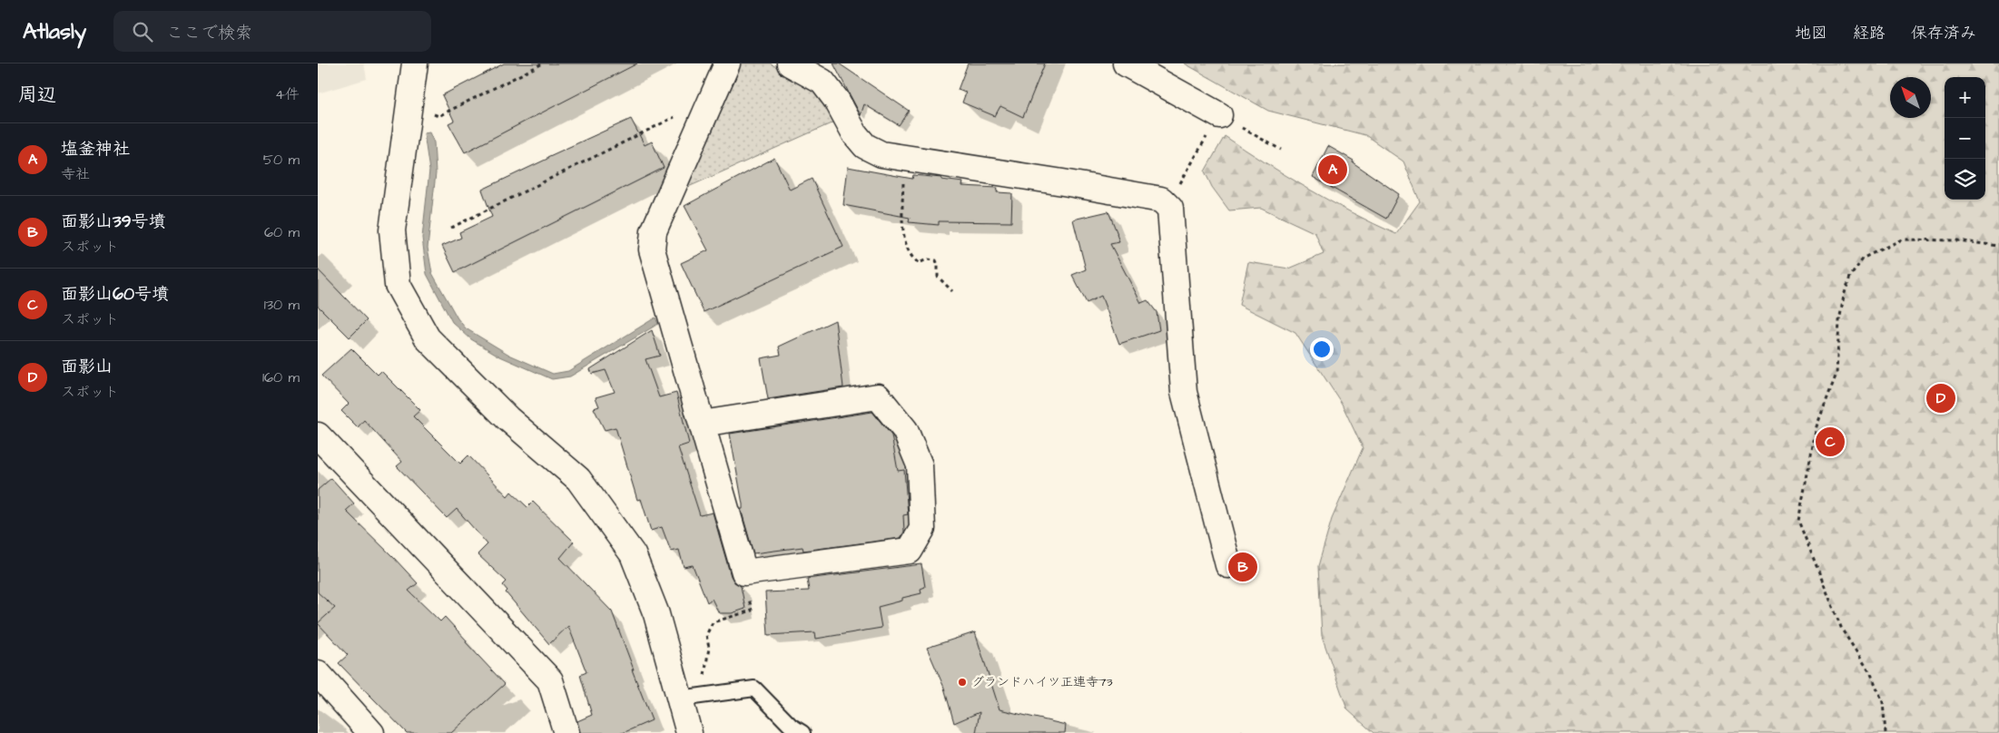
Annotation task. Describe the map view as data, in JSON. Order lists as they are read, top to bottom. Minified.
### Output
{"places":["グランドハイツ正連寺73"],"north":"top left","page":{"header":"Atlasly","search":"ここで検索","nav":["地図","経路","保存済み"],"heading":["周辺","4件"],"map_buttons":["+","−"],"list":[{"mark":"A","name":"塩釜神社","note":"寺社","value":"50 m"},{"mark":"B","name":"面影山39号墳","note":"スポット","value":"60 m"},{"mark":"C","name":"面影山60号墳","note":"スポット","value":"130 m"},{"mark":"D","name":"面影山","note":"スポット","value":"160 m"}],"pins":["A","D","C","B"]}}
